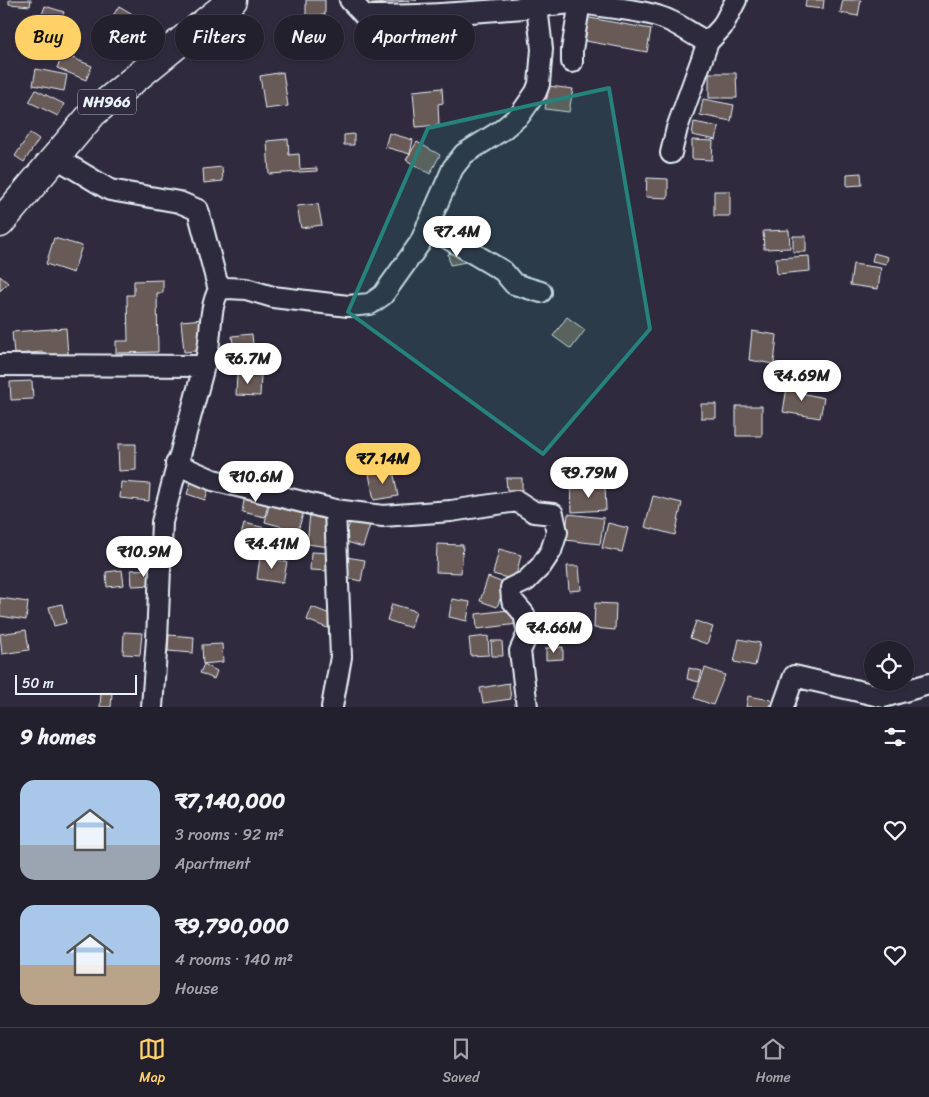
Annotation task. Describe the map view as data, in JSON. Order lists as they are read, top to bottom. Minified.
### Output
{"streets":{"highway":["NH966"]},"scale_bar":"50 m","page":{"chip":["Buy","Rent","Filters","New","Apartment"],"price":["₹7.4M","₹6.7M","₹4.69M","₹7.14M","₹9.79M","₹10.6M","₹4.41M","₹10.9M","₹4.66M"],"scale":"50 m","heading":"9 homes","list":[{"name":"₹7,140,000","note":"3 rooms · 92 m² · Apartment"},{"name":"₹9,790,000","note":"4 rooms · 140 m² · House"}],"tabs":["Map","Saved","Home"]}}
